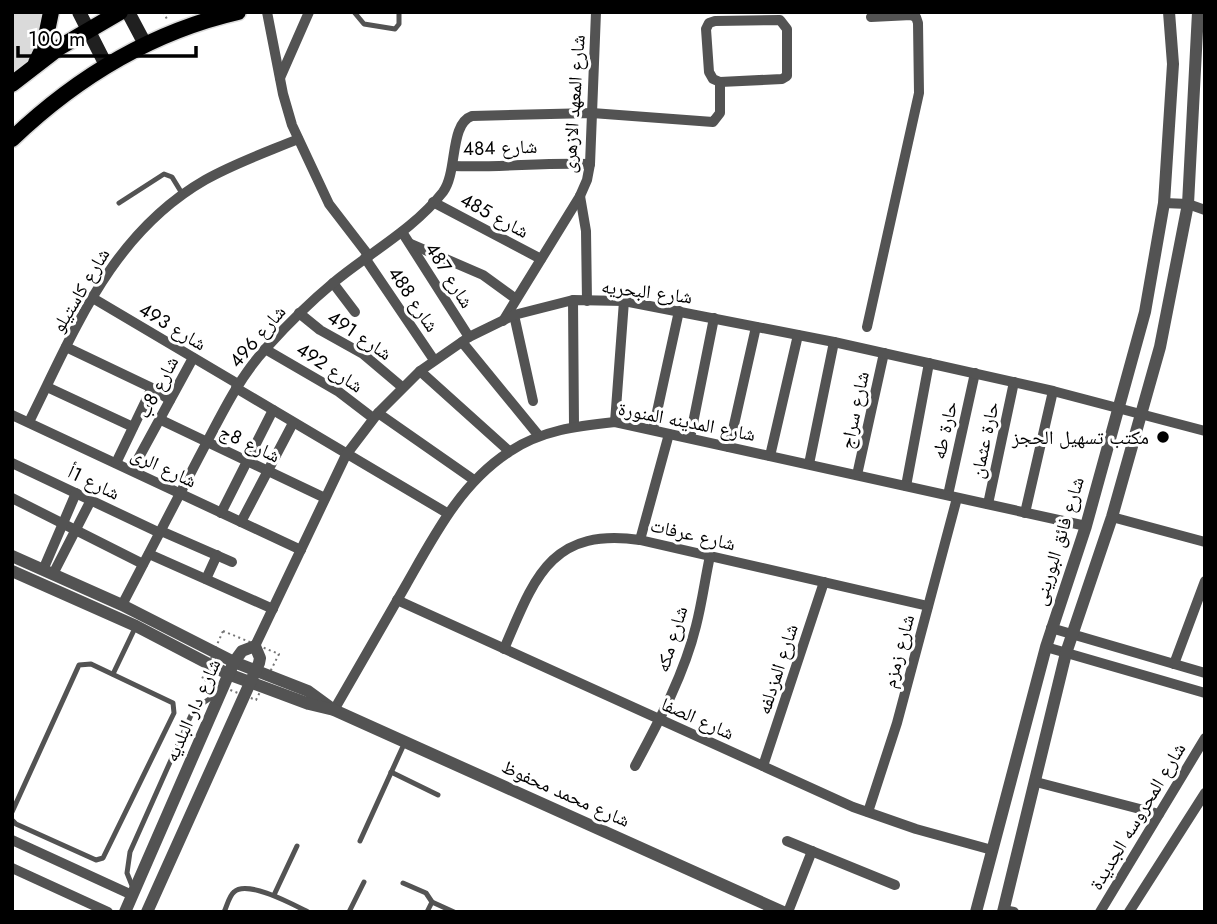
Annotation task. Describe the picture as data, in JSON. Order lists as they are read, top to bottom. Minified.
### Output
{"streets":{"street":["شارع المعهد الازهرى","شارع 484","شارع 485","شارع 487","شارع كاستيلو","شارع البحريه","شارع 488","شارع 493","شارع 491","شارع 496","شارع 492","شارع 8ب","شارع سراج","شارع المدينه المنورة","حارة طه","حارة عثمان","شارع 8ج","شارع الرى","شارع 1أ","شارع عرفات","شارع فائق البورينى","شارع مكه","شارع زمزم","شارع المزدلفه","شارع دار البلديه","شارع الصفا","شارع محمد محفوظ","شارع المحروسه الجديدة"]},"crossings":[["شارع المعهد الازهرى","شارع 484"],["شارع المعهد الازهرى","شارع 485"],["شارع المعهد الازهرى","شارع البحريه"],["شارع المعهد الازهرى","شارع 496"],["شارع 484","شارع 496"],["شارع 485","شارع 496"],["شارع 487","شارع البحريه"],["شارع 487","شارع 496"],["شارع 487","شارع المدينه المنورة"],["شارع كاستيلو","شارع 488"],["شارع كاستيلو","شارع 493"],["شارع كاستيلو","شارع الرى"],["شارع البحريه","شارع 488"],["شارع البحريه","شارع 493"],["شارع البحريه","شارع 491"],["شارع البحريه","شارع 492"],["شارع البحريه","شارع سراج"],["شارع البحريه","حارة طه"],["شارع البحريه","حارة عثمان"],["شارع البحريه","شارع 8ج"],["شارع البحريه","شارع الرى"],["شارع البحريه","شارع فائق البورينى"],["شارع البحريه","شارع دار البلديه"],["شارع 488","شارع 496"],["شارع 493","شارع 496"],["شارع 493","شارع 8ب"],["شارع 493","شارع المدينه المنورة"],["شارع 491","شارع 496"],["شارع 496","شارع 492"],["شارع 496","شارع 8ج"],["شارع 496","شارع الرى"],["شارع 496","شارع 1أ"],["شارع 496","شارع محمد محفوظ"],["شارع 492","شارع المدينه المنورة"],["شارع 8ب","شارع 8ج"],["شارع 8ب","شارع الرى"],["شارع سراج","شارع المدينه المنورة"],["شارع المدينه المنورة","حارة طه"],["شارع المدينه المنورة","حارة عثمان"],["شارع المدينه المنورة","شارع فائق البورينى"],["شارع المدينه المنورة","شارع زمزم"],["شارع المدينه المنورة","شارع الصفا"],["شارع المدينه المنورة","شارع محمد محفوظ"],["حارة طه","شارع زمزم"],["شارع عرفات","شارع مكه"],["شارع عرفات","شارع زمزم"],["شارع عرفات","شارع المزدلفه"],["شارع عرفات","شارع الصفا"],["شارع فائق البورينى","شارع الصفا"],["شارع مكه","شارع الصفا"],["شارع زمزم","شارع الصفا"],["شارع المزدلفه","شارع الصفا"],["شارع دار البلديه","شارع محمد محفوظ"]],"places":["مكتب تسهيل الحجز"],"scale_bar":"100 m"}
